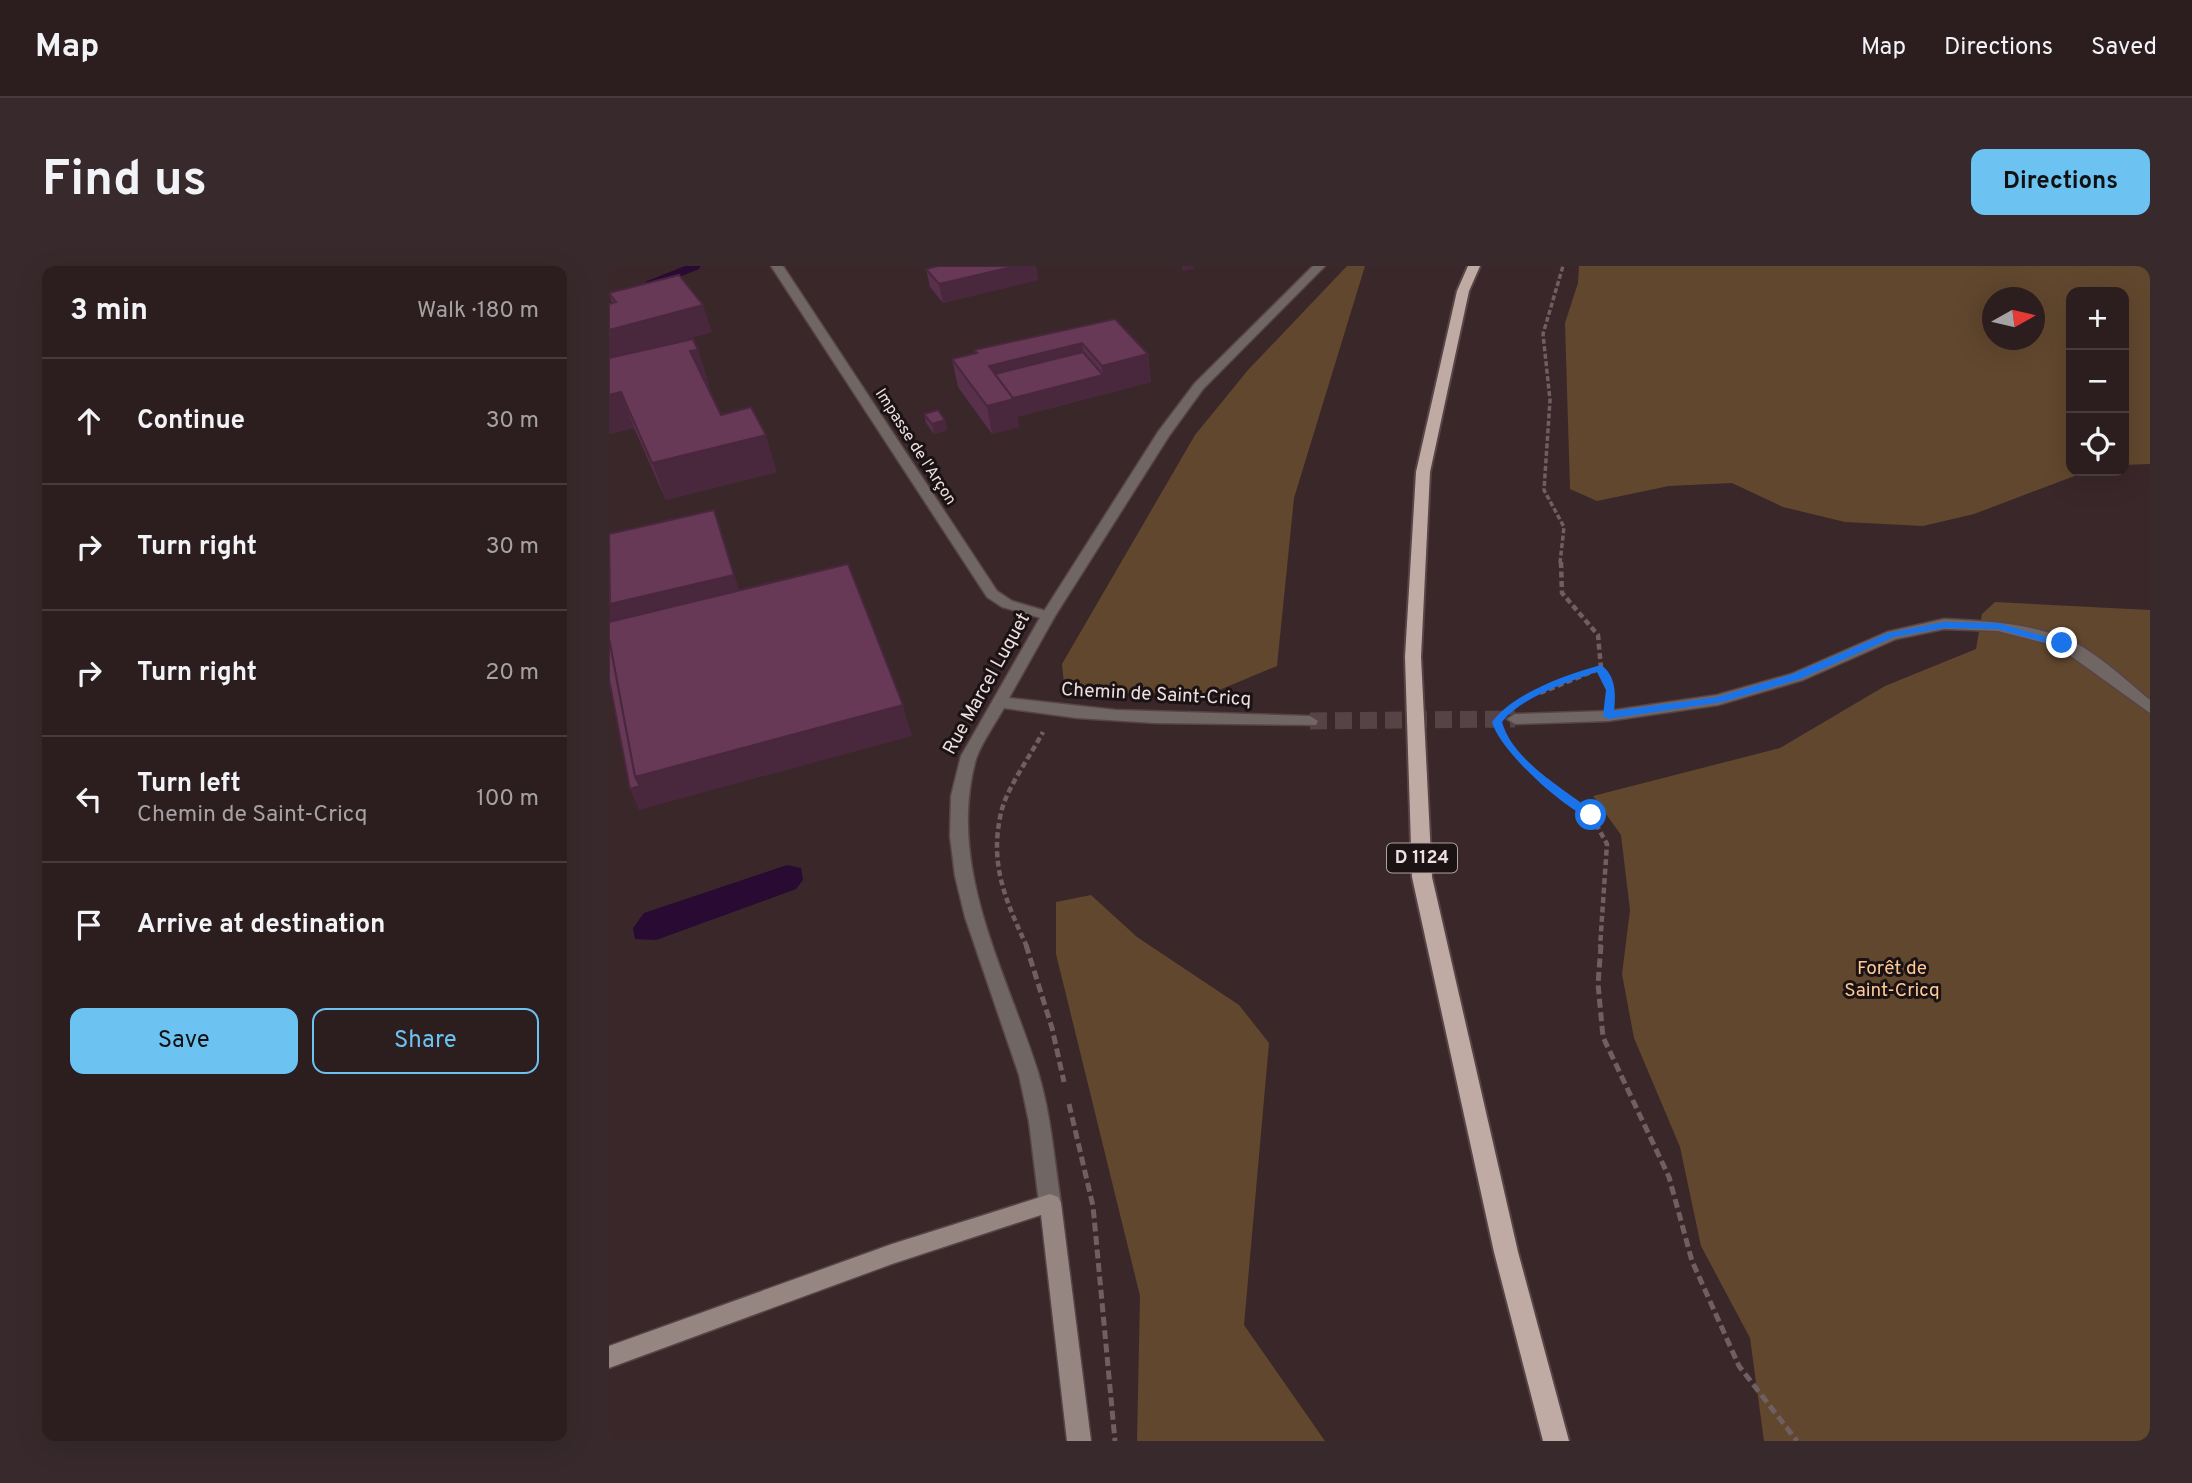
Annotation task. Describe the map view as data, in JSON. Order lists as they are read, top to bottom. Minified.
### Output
{"streets":{"highway":["D 1124"],"street":["Impasse de l'Arçon","Rue Marcel Luquet","Chemin de Saint-Cricq"]},"crossings":[["Impasse de l'Arçon","Rue Marcel Luquet"],["Rue Marcel Luquet","Chemin de Saint-Cricq"]],"parks":["Forêt de Saint-Cricq"],"north":"right","page":{"header":"Map","nav":["Map","Directions","Saved"],"buttons":["Directions",["Save","Share"]],"title":"Find us","heading":["3 min","Walk · 180 m"],"map_buttons":["+","−"],"list":[["Continue","30 m"],["Turn right","30 m"],["Turn right","20 m"],["Turn left","Chemin de Saint-Cricq","100 m"],"Arrive at destination"]}}
